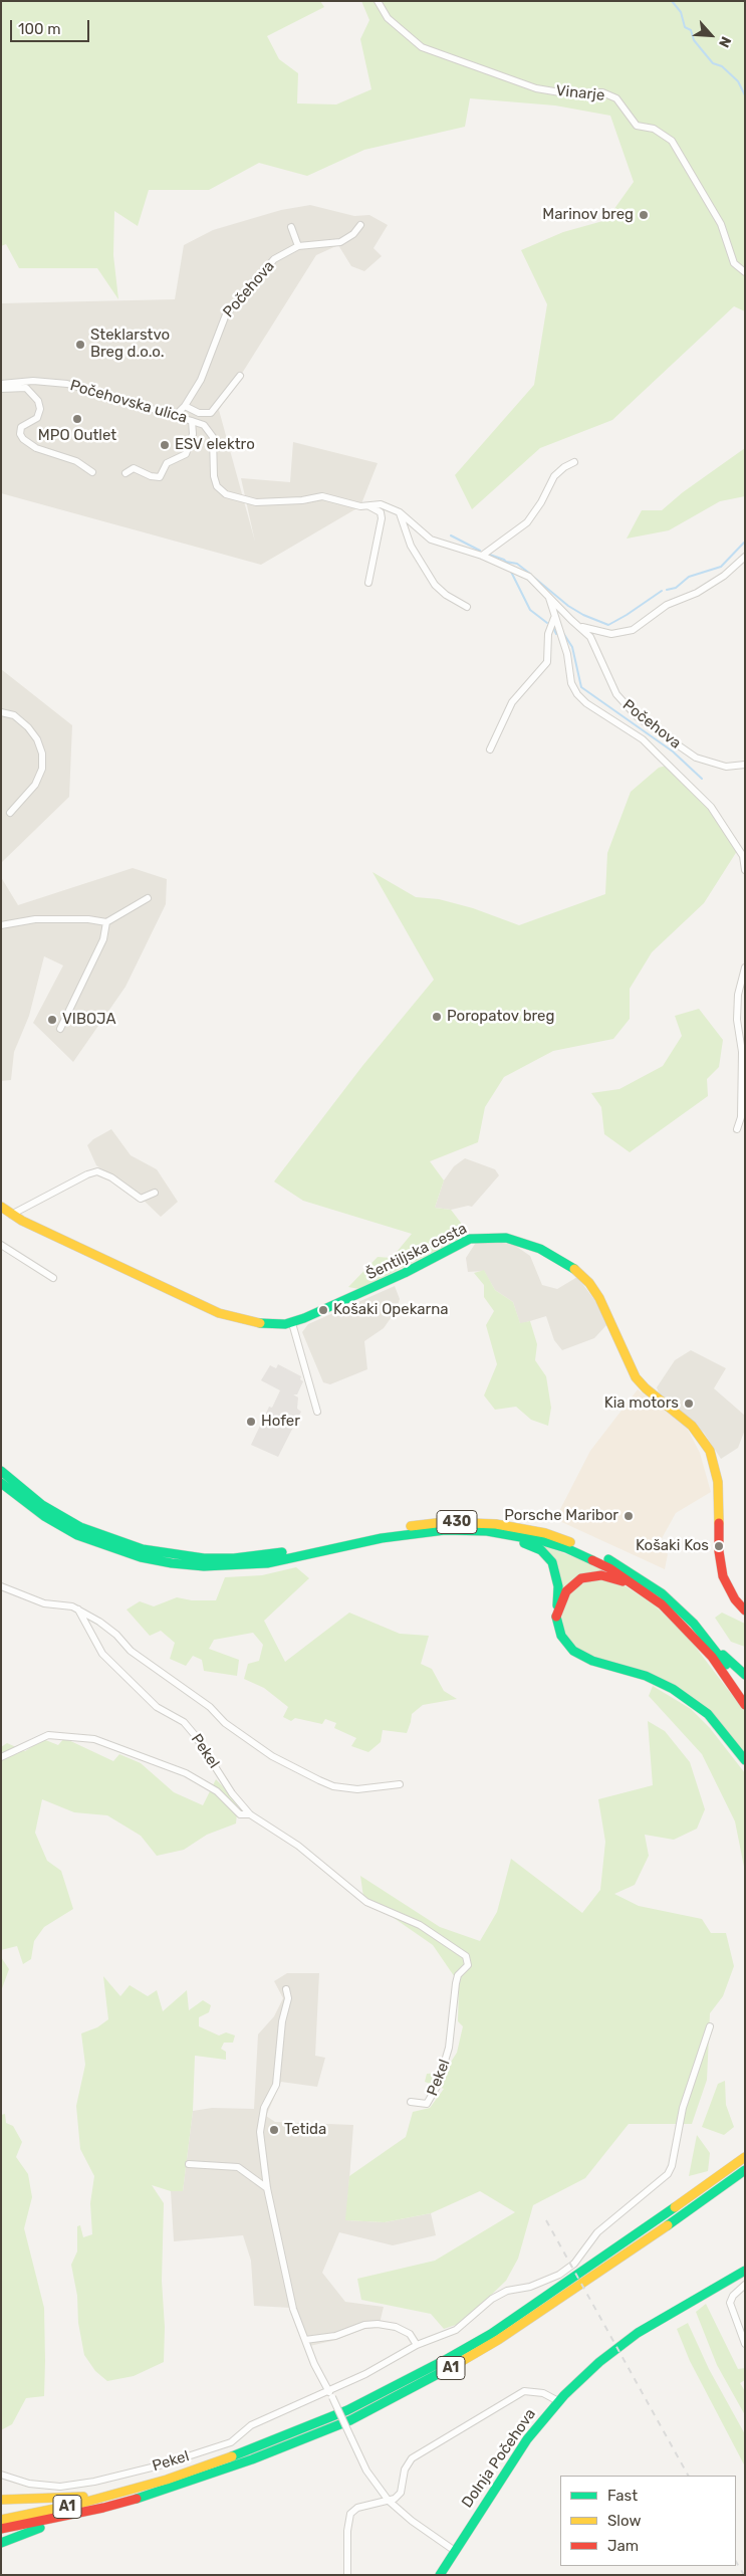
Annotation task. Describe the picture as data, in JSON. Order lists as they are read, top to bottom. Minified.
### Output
{"streets":{"main road":["Šentiljska cesta","430","A1","Dolnja Počehova"],"street":["Vinarje","Počehova","Počehovska ulica","Pekel"]},"crossings":[["Počehova","Počehovska ulica"]],"places":["Marinov breg","Steklarstvo Breg d.o.o.","MPO Outlet","ESV elektro","Poropatov breg","VIBOJA","Košaki Opekarna","Kia motors","Hofer","Porsche Maribor","Košaki Kos","Tetida"],"legend":["Fast","Slow","Jam"],"scale_bar":"100 m","north":"bottom right"}
